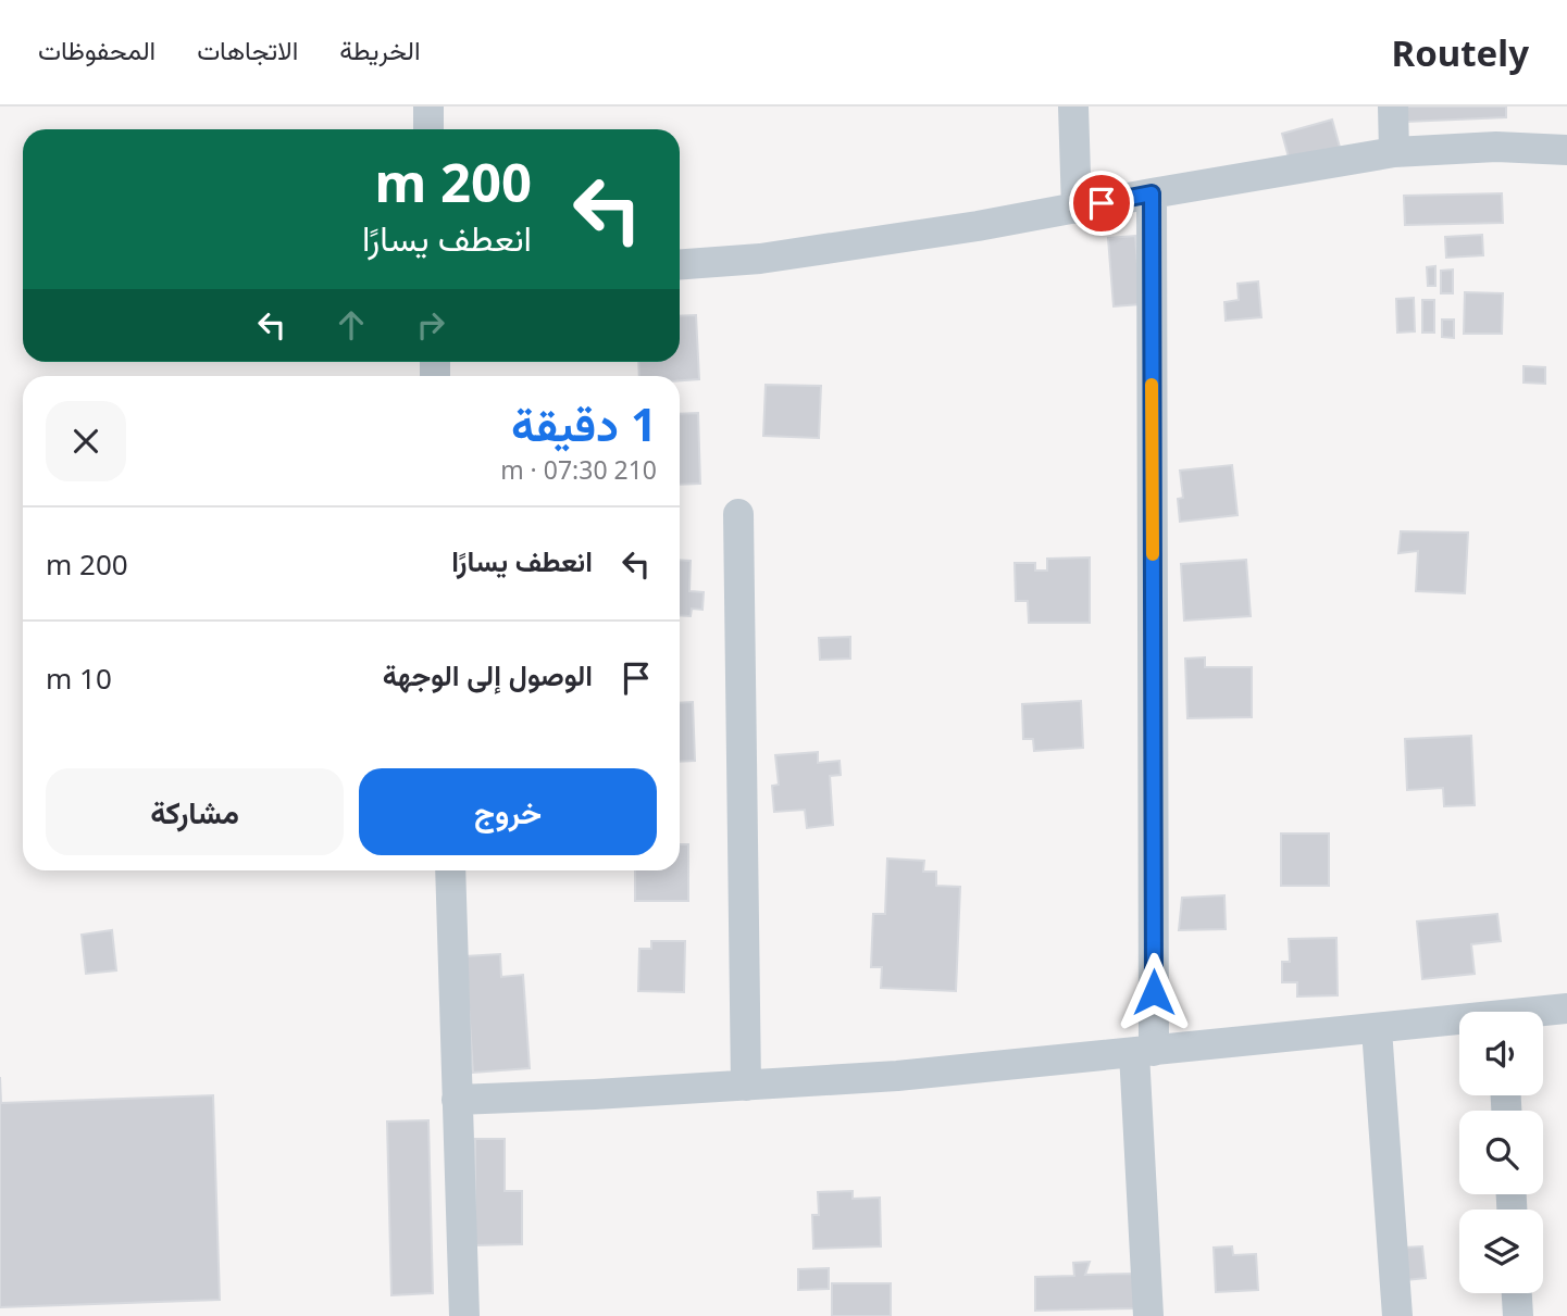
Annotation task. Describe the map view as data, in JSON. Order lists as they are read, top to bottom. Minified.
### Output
{"page":{"header":"Routely","nav":["الخريطة","الاتجاهات","المحفوظات"],"turn":["200 m","انعطف يسارًا"],"heading":["1 دقيقة","210 m · 07:30"],"list":[{"name":"انعطف يسارًا","value":"200 m"},{"name":"الوصول إلى الوجهة","value":"10 m"}],"buttons":["خروج","مشاركة"]}}
